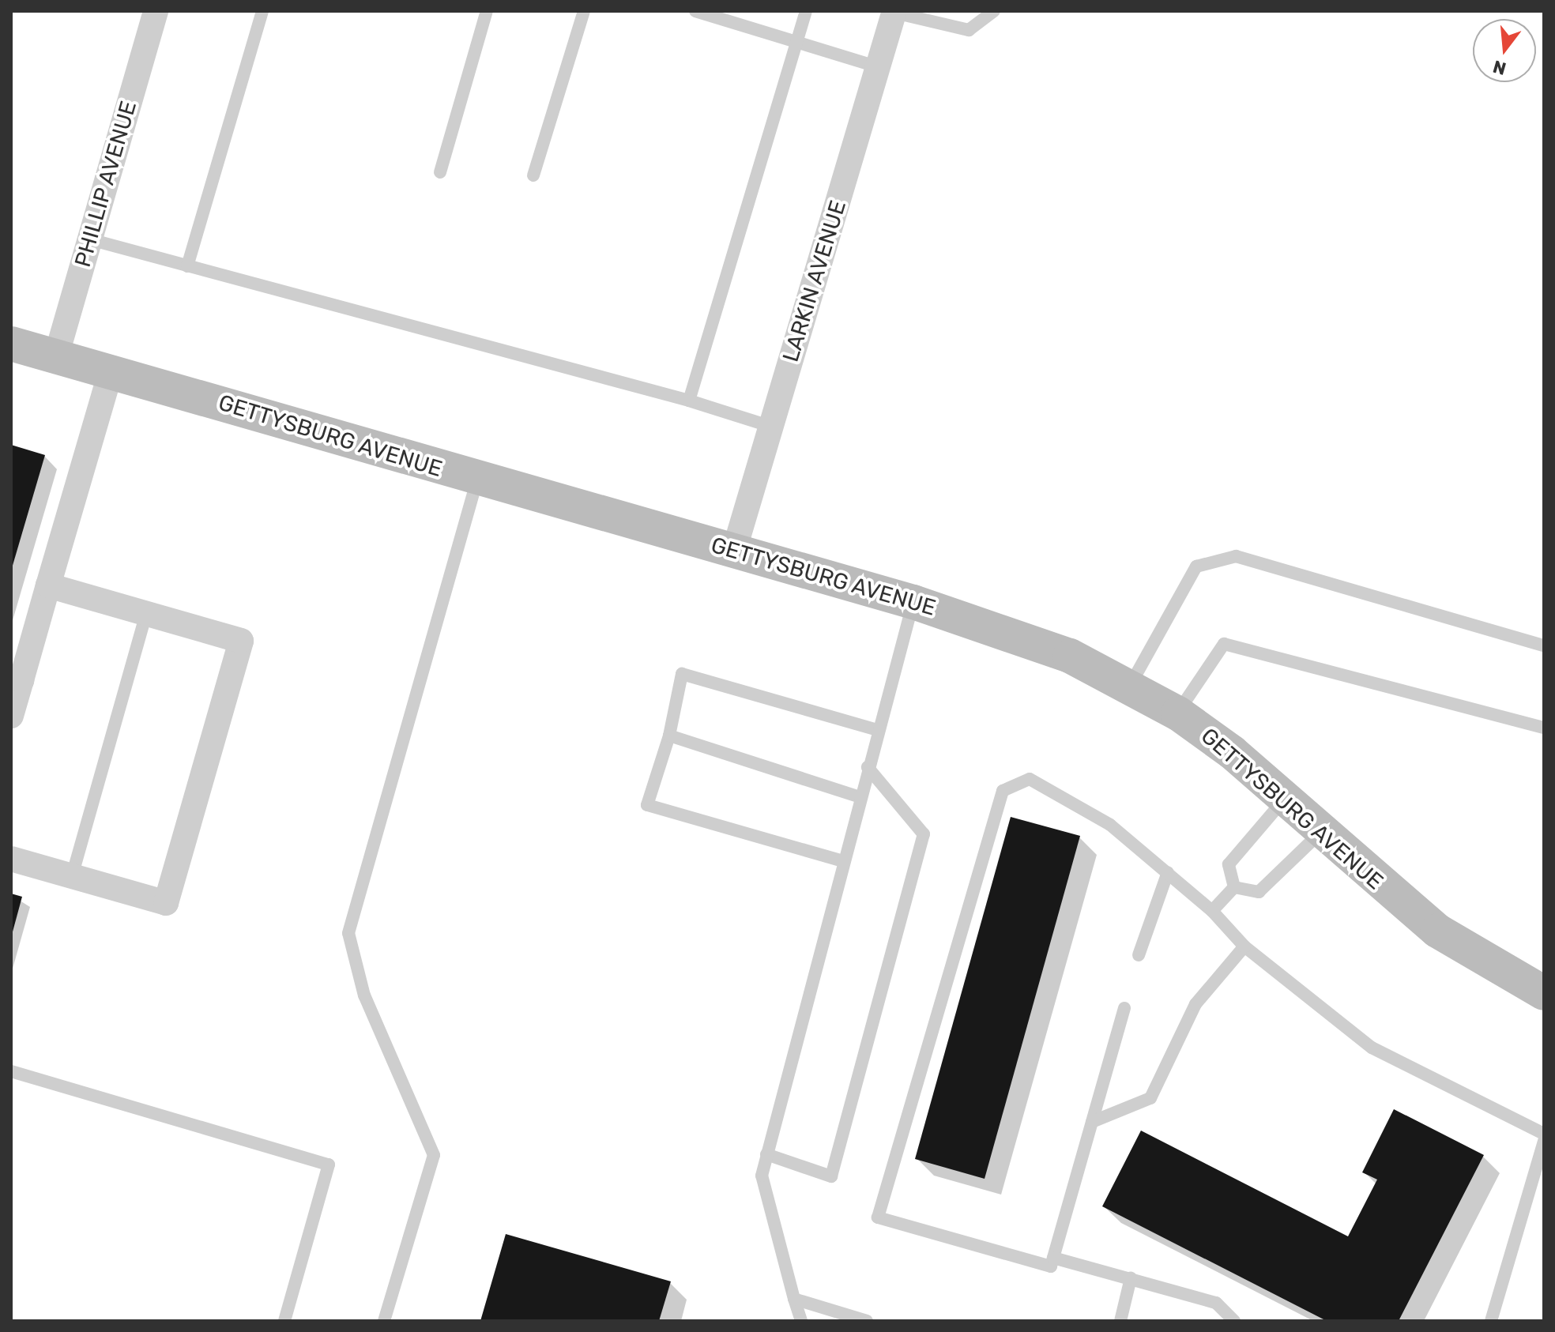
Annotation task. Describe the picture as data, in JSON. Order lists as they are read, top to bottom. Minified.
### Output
{"streets":{"street":["PHILLIP AVENUE","LARKIN AVENUE","GETTYSBURG AVENUE"]},"crossings":[["PHILLIP AVENUE","GETTYSBURG AVENUE"],["LARKIN AVENUE","GETTYSBURG AVENUE"]],"north":"bottom"}
